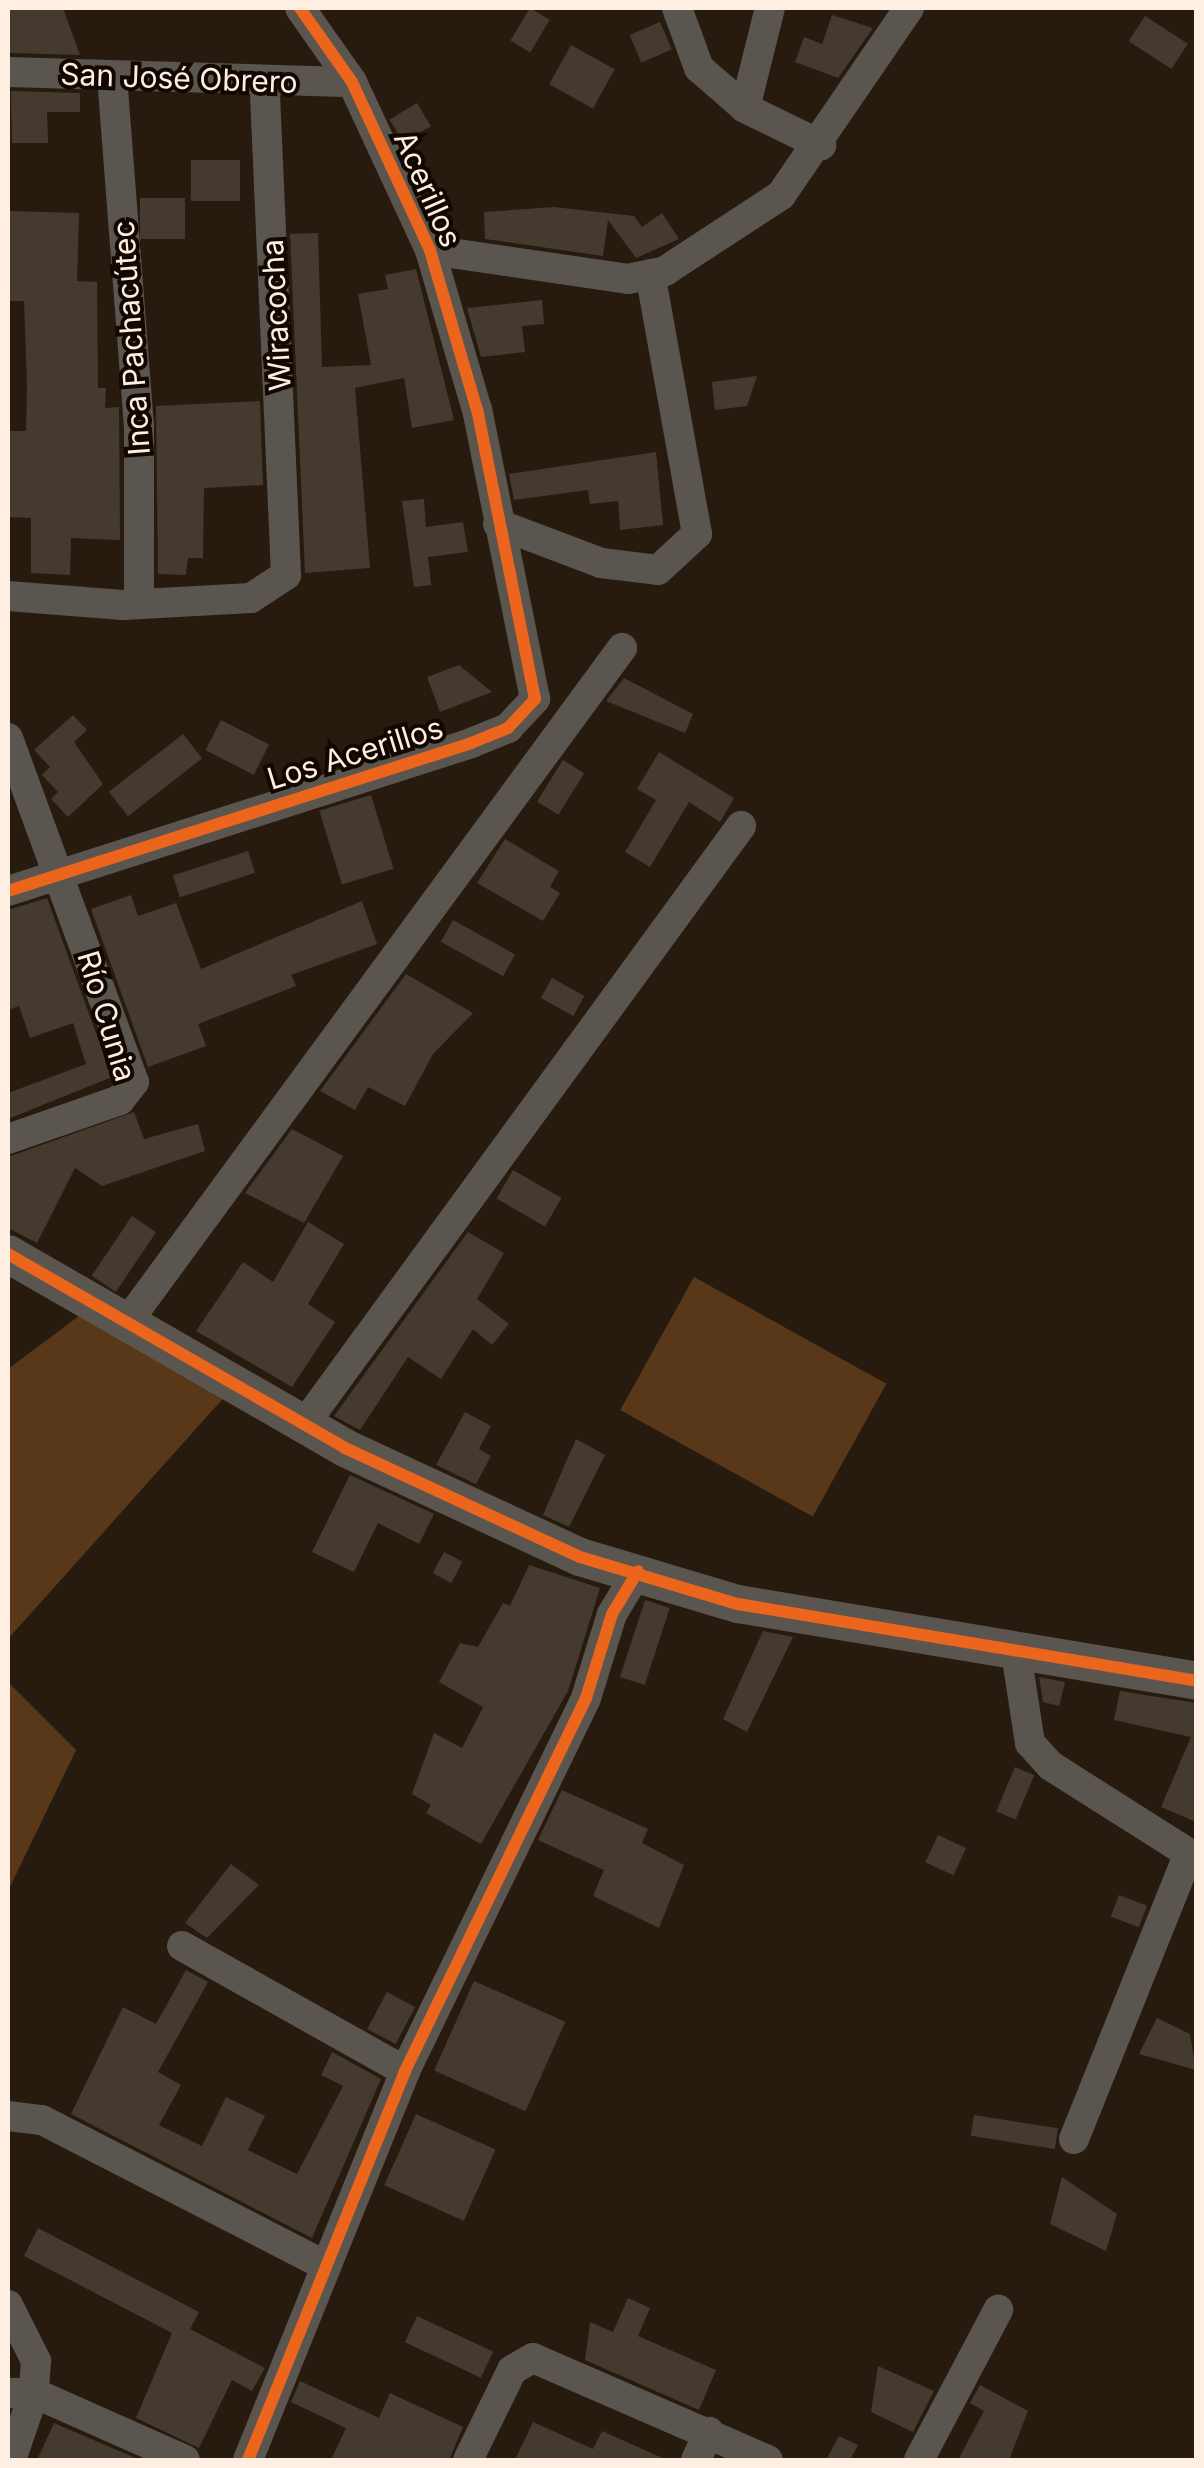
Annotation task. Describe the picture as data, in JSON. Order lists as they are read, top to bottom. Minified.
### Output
{"streets":{"street":["San José Obrero","Acerillos","Wiracocha","Inca Pachacútec","Los Acerillos","Río Cunia"]},"crossings":[["San José Obrero","Acerillos"],["San José Obrero","Wiracocha"],["San José Obrero","Inca Pachacútec"],["Acerillos","Los Acerillos"],["Wiracocha","Inca Pachacútec"],["Los Acerillos","Río Cunia"]]}
